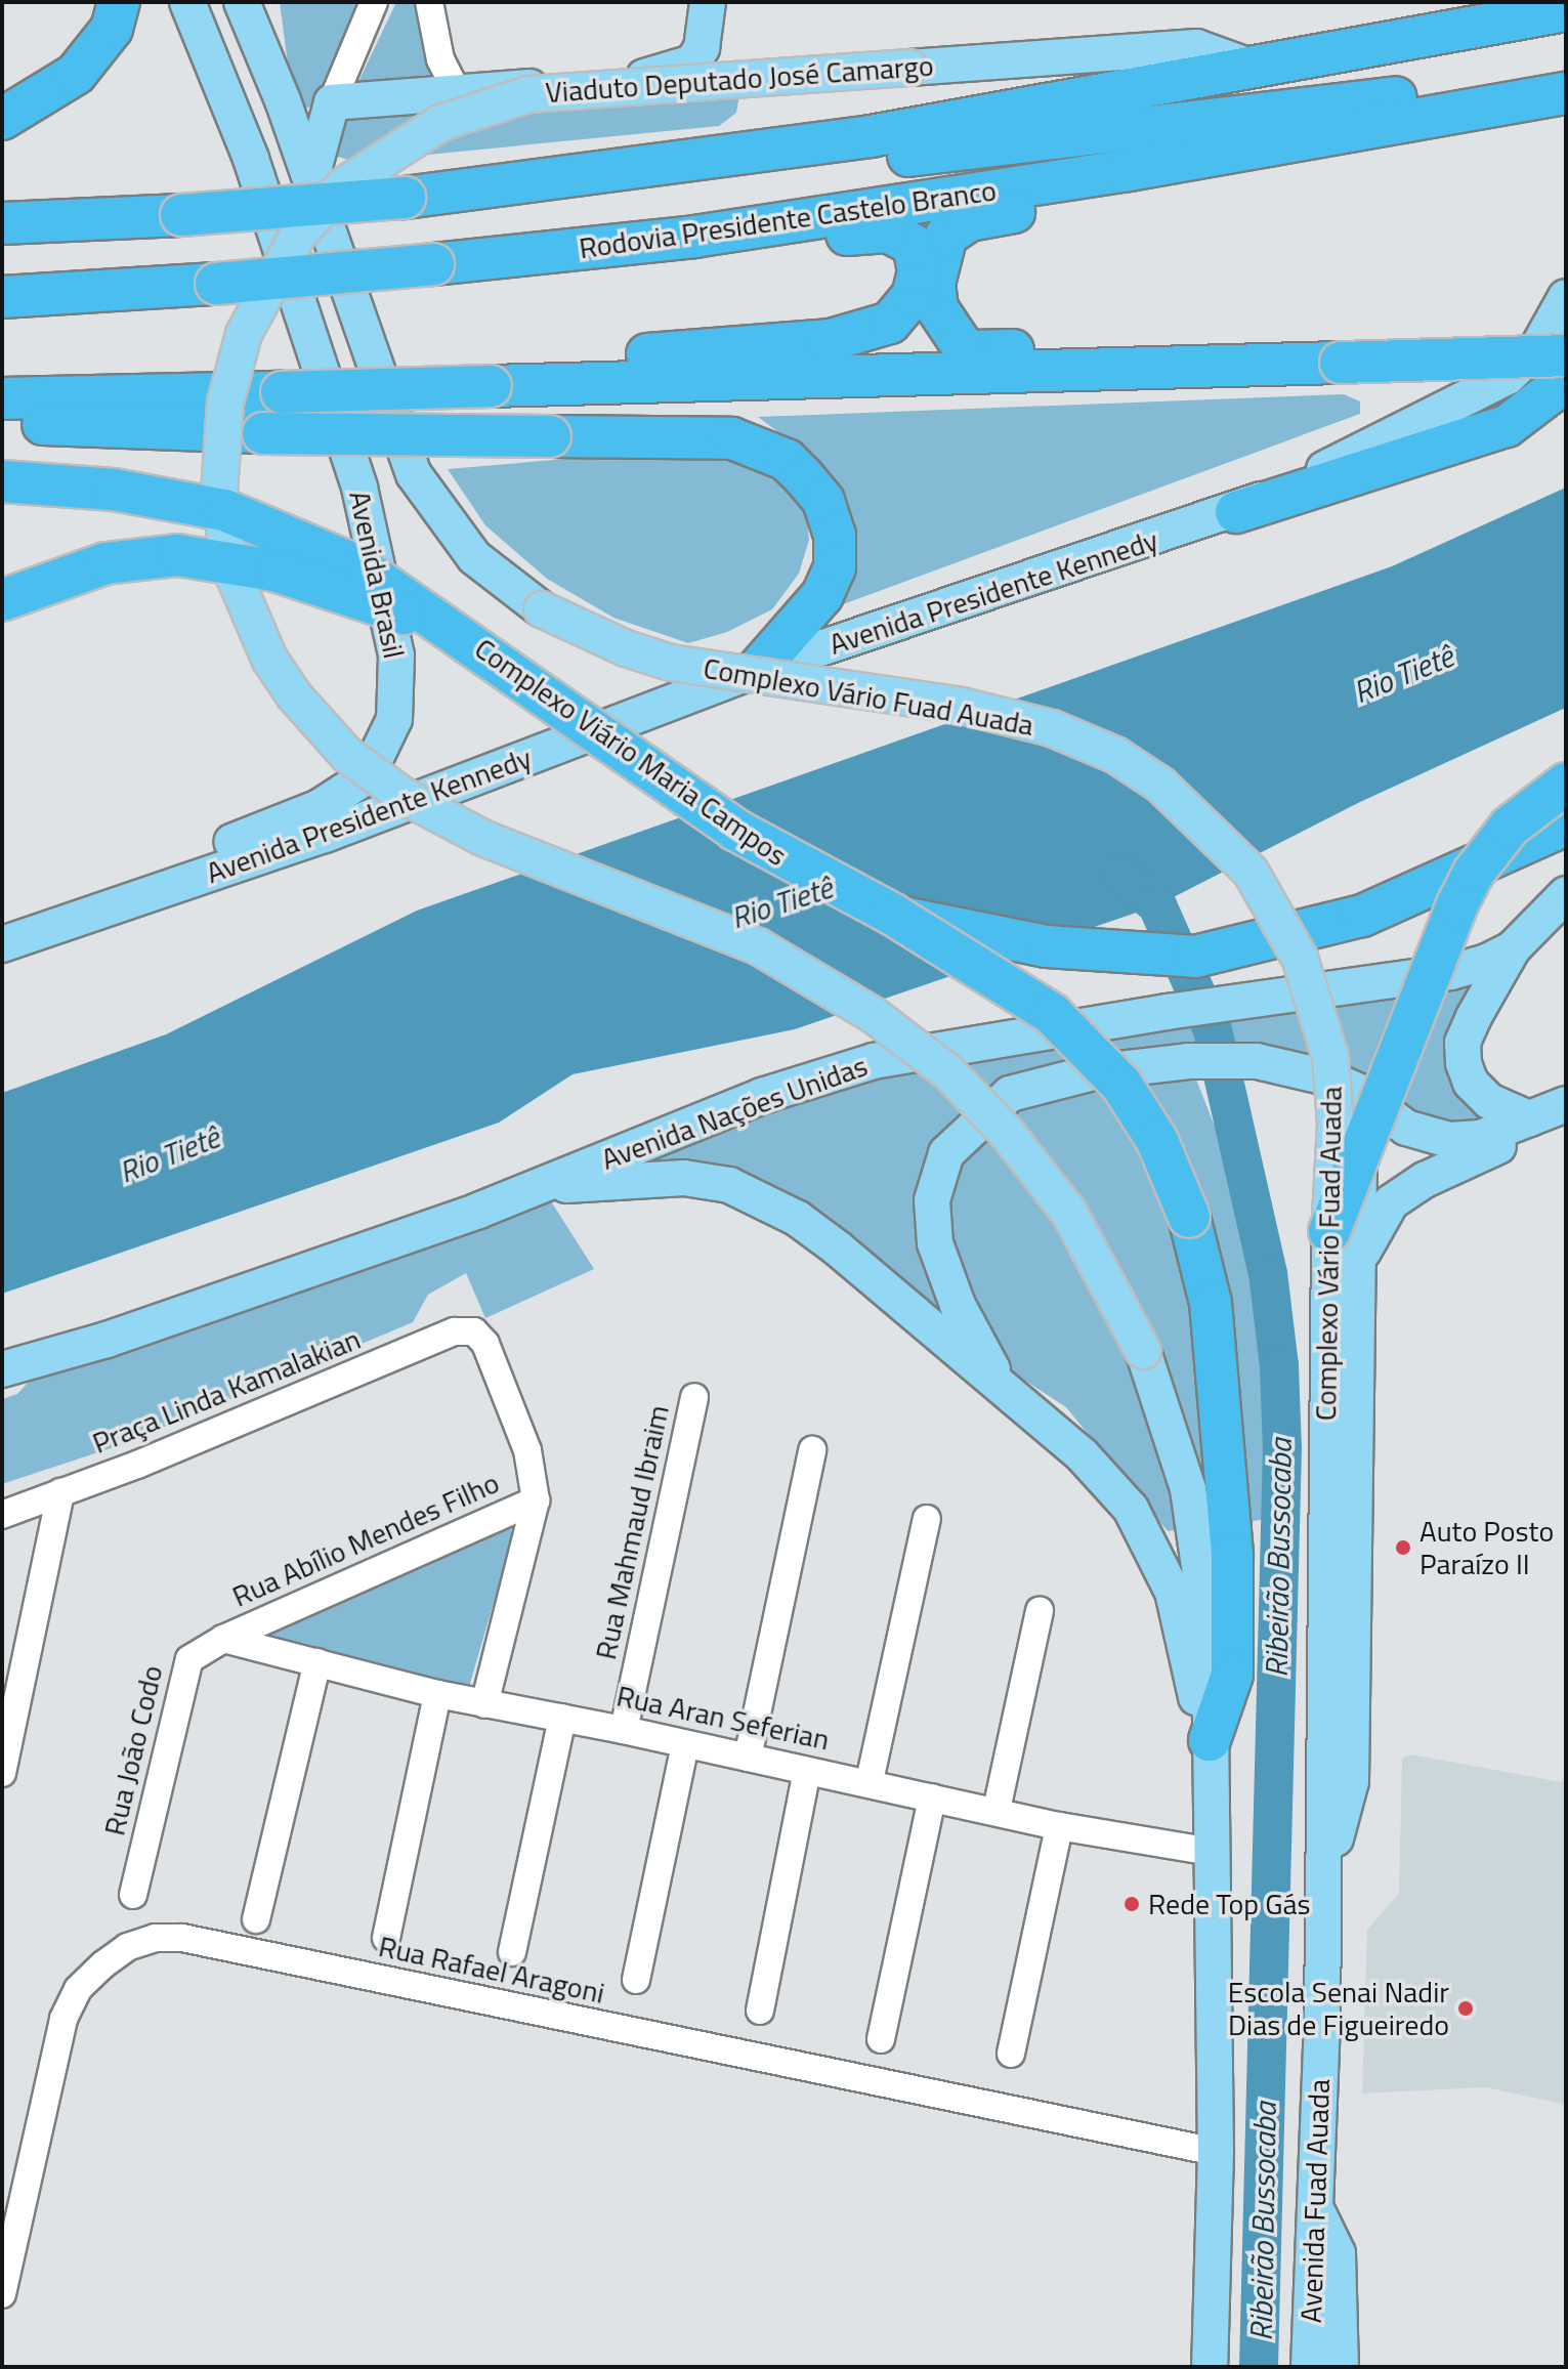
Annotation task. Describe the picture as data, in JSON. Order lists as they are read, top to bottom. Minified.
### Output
{"streets":{"highway":["Rodovia Presidente Castelo Branco","Complexo Viário Maria Campos"],"main road":["Viaduto Deputado José Camargo","Avenida Brasil","Avenida Presidente Kennedy","Complexo Vário Fuad Auada","Avenida Nações Unidas","Avenida Fuad Auada"],"street":["Praça Linda Kamalakian","Rua Mahmaud Ibraim","Rua Abílio Mendes Filho","Rua Aran Seferian","Rua João Codo","Rua Rafael Aragoni"]},"crossings":[["Avenida Brasil","Complexo Vário Fuad Auada"],["Complexo Vário Fuad Auada","Avenida Fuad Auada"],["Praça Linda Kamalakian","Rua Abílio Mendes Filho"],["Rua Mahmaud Ibraim","Rua Aran Seferian"],["Rua Abílio Mendes Filho","Rua Aran Seferian"],["Rua Abílio Mendes Filho","Rua João Codo"],["Rua Aran Seferian","Rua João Codo"]],"water":["Rio Tietê","Ribeirão Bussocaba"],"places":["Auto Posto Paraízo II","Rede Top Gás","Escola Senai Nadir Dias de Figueiredo"]}
